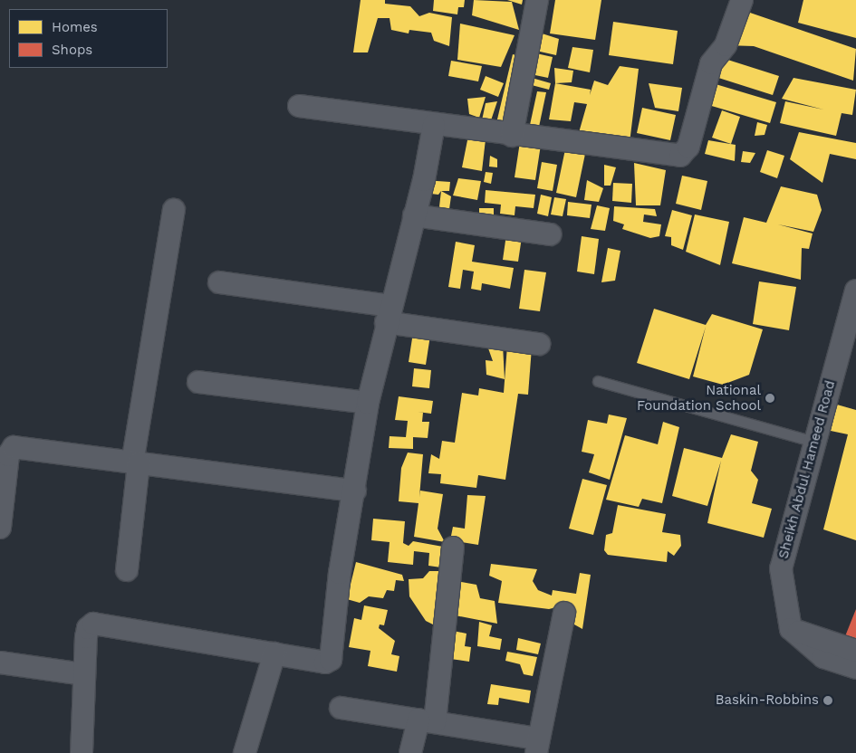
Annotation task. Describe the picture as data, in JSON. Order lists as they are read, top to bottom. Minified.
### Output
{"streets":{"street":["Sheikh Abdul Hameed Road"]},"places":["National Foundation School","Baskin-Robbins"],"legend":["Homes","Shops"]}
